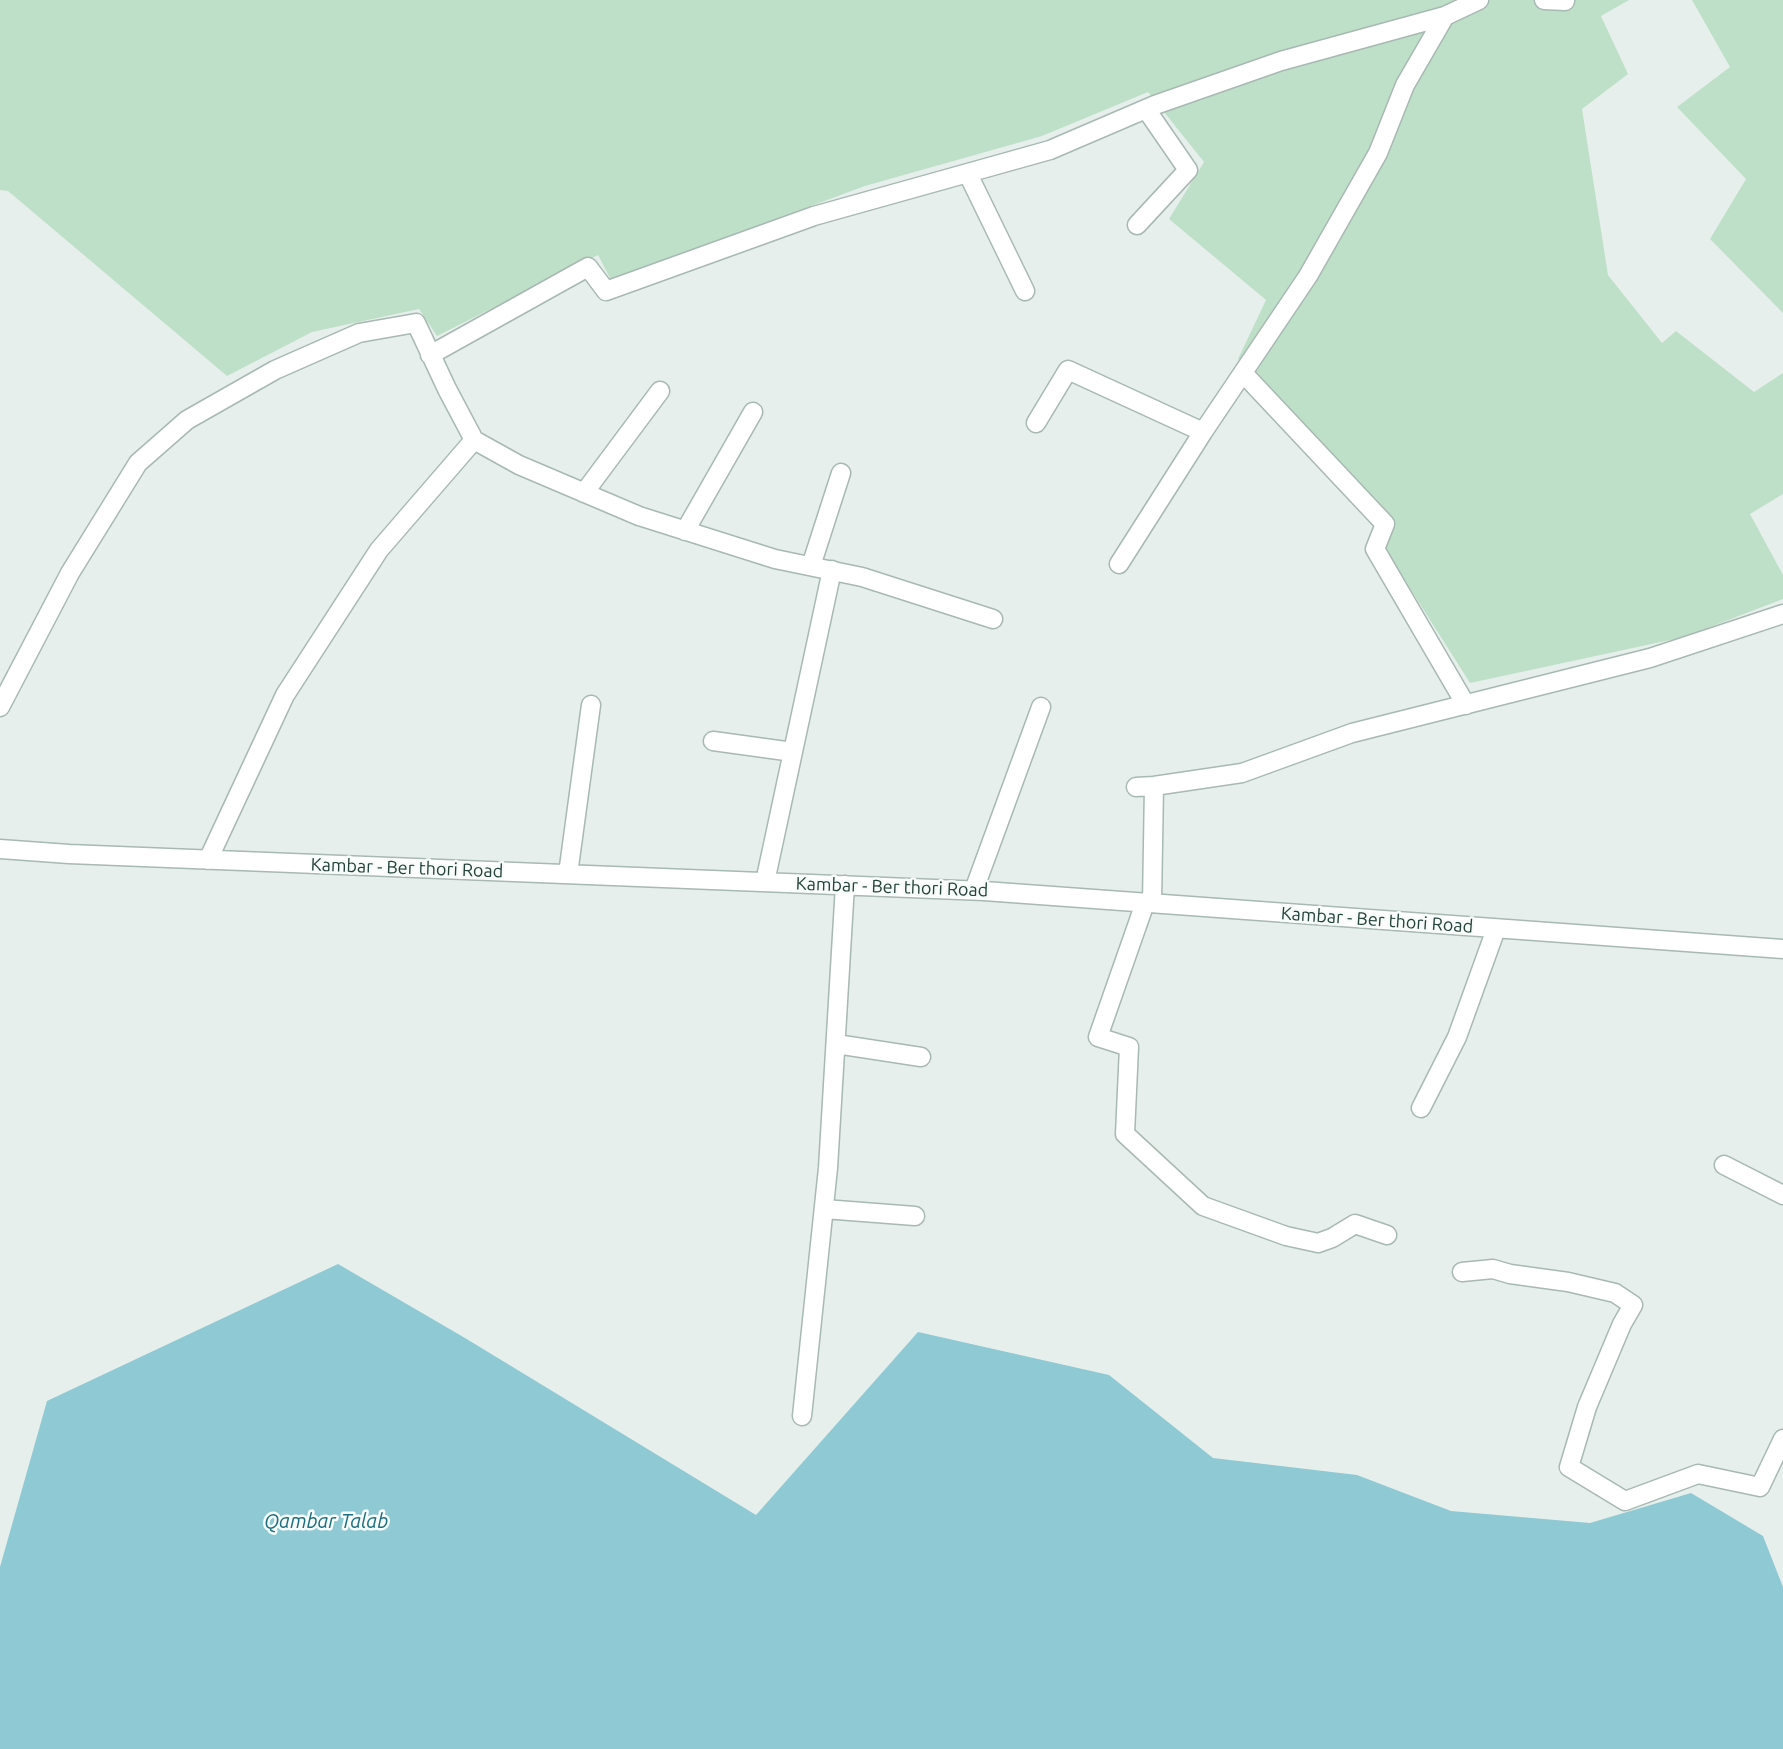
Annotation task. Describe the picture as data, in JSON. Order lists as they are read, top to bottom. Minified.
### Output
{"streets":{"street":["Kambar - Ber thori Road"]},"water":["Qambar Talab"]}
